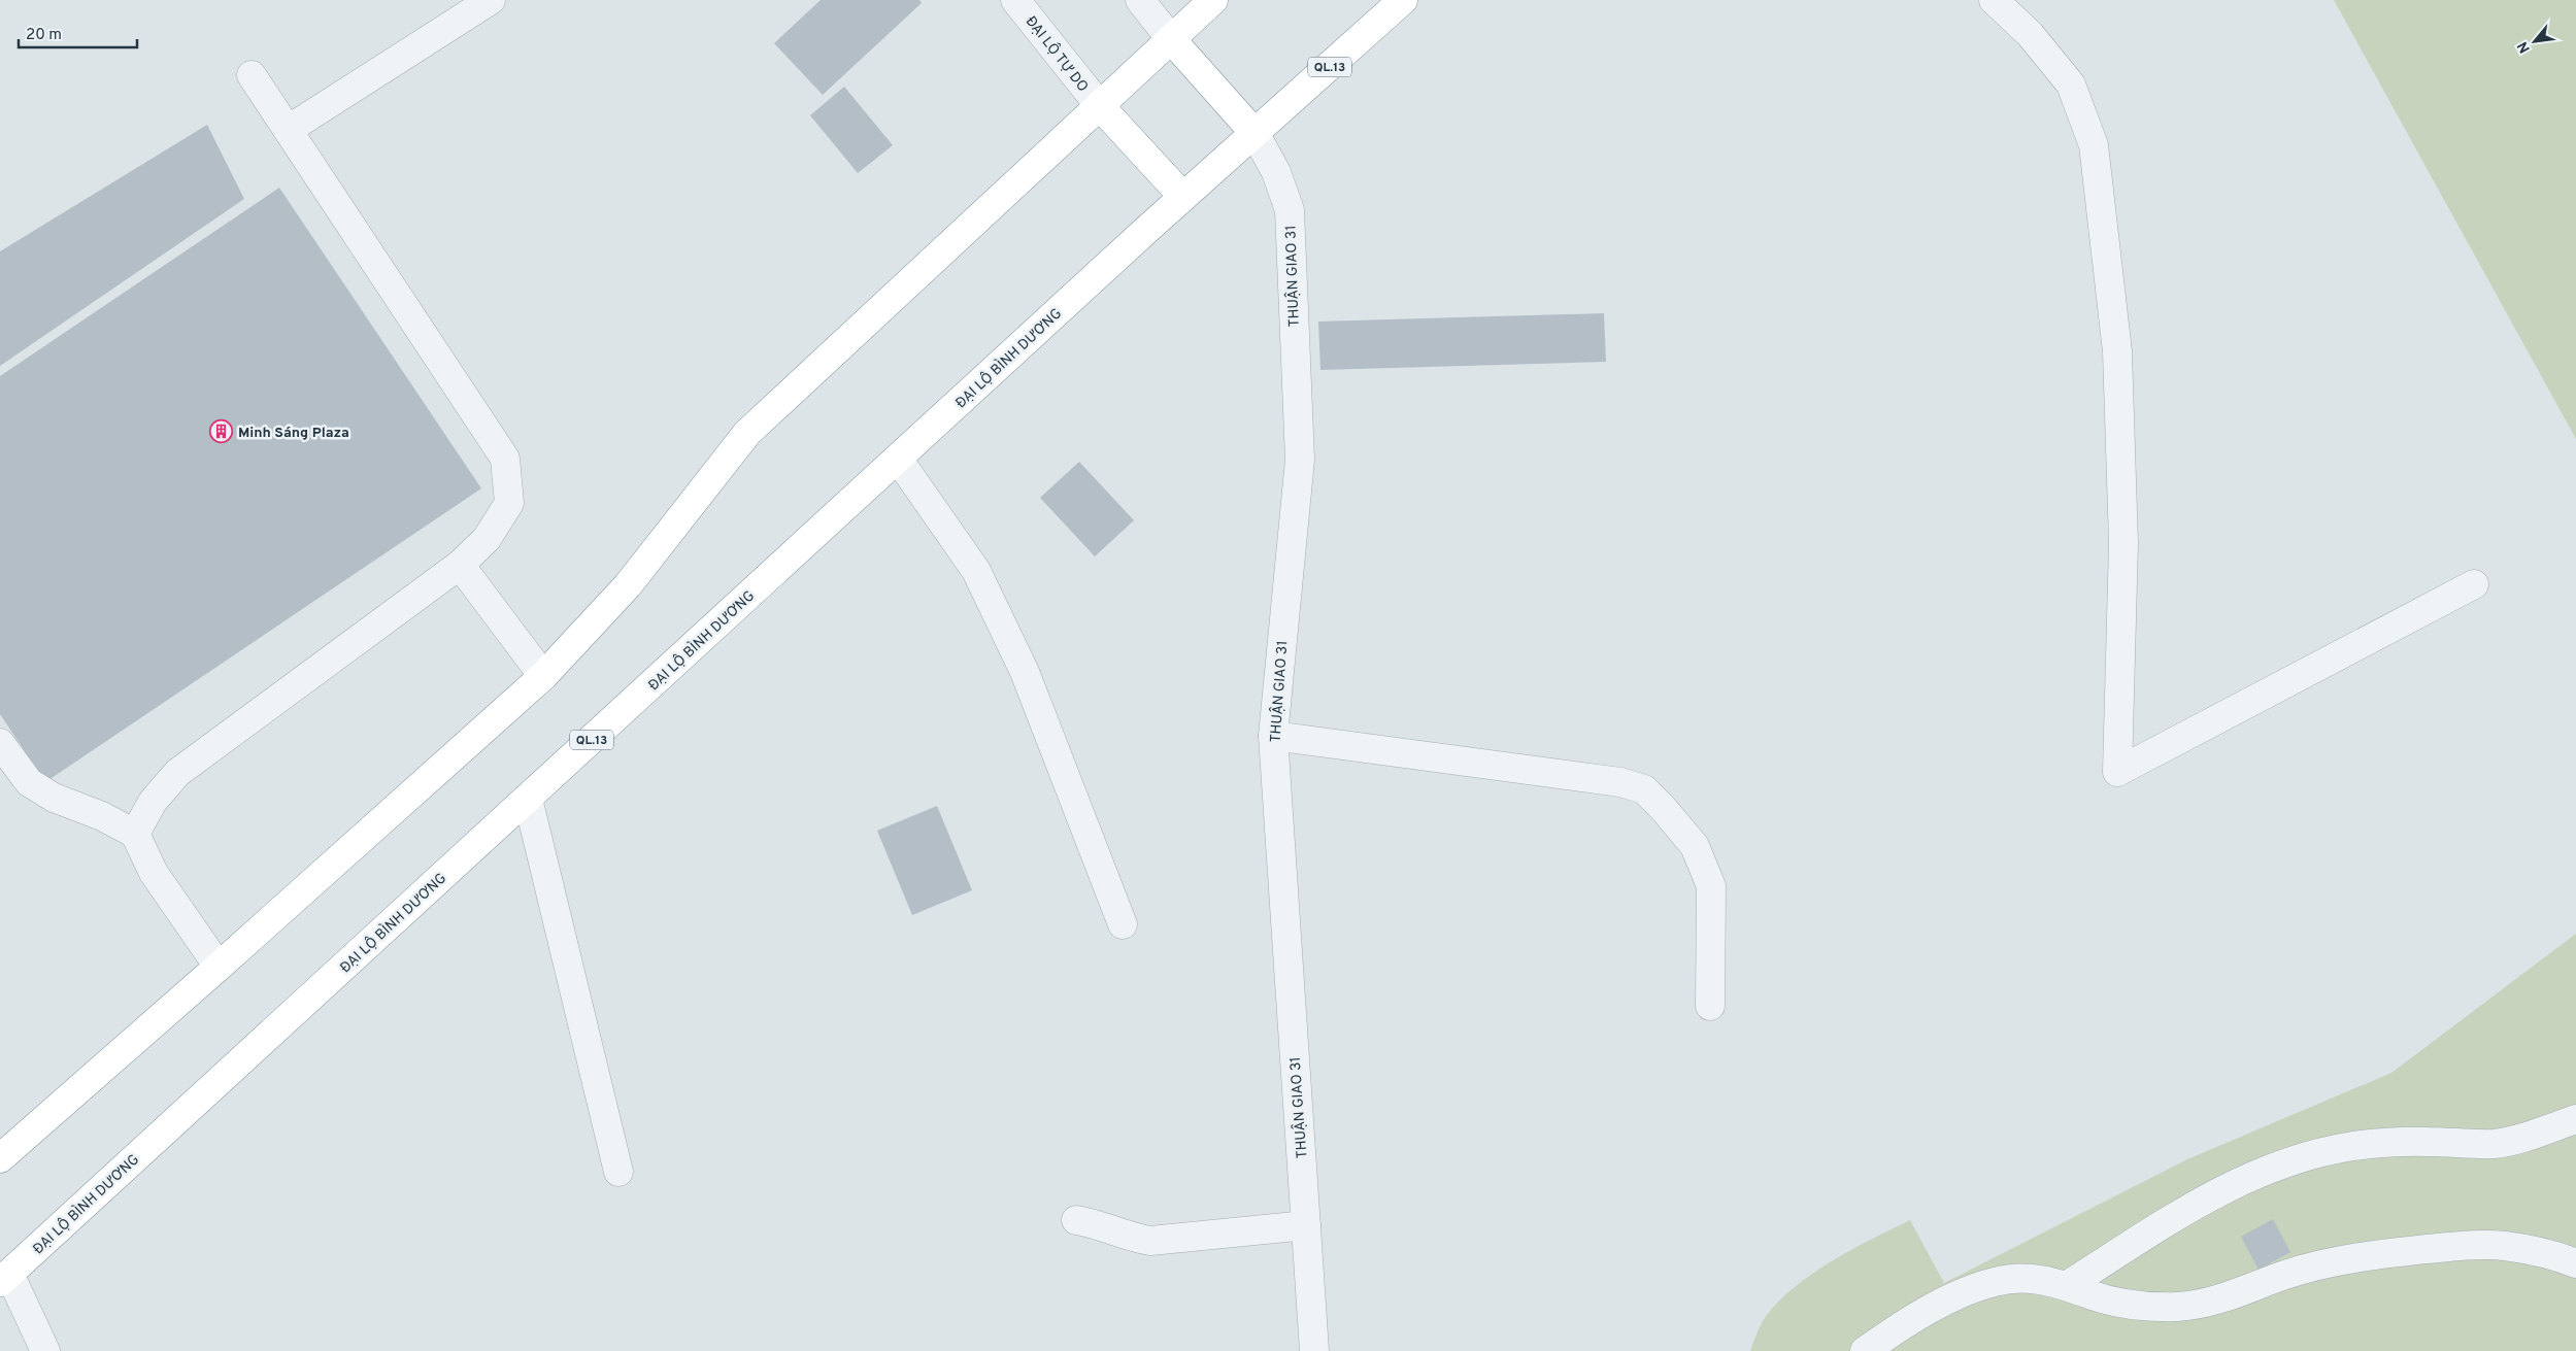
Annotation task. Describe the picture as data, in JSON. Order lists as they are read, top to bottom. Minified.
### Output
{"streets":{"highway":["QL.13","ĐẠI LỘ BÌNH DƯƠNG"],"street":["ĐẠI LỘ TỰ DO","THUẬN GIAO 31"]},"crossings":[["THUẬN GIAO 31","ĐẠI LỘ BÌNH DƯƠNG"]],"places":{"building":["Minh Sáng Plaza"]},"scale_bar":"20 m","north":"bottom left"}
